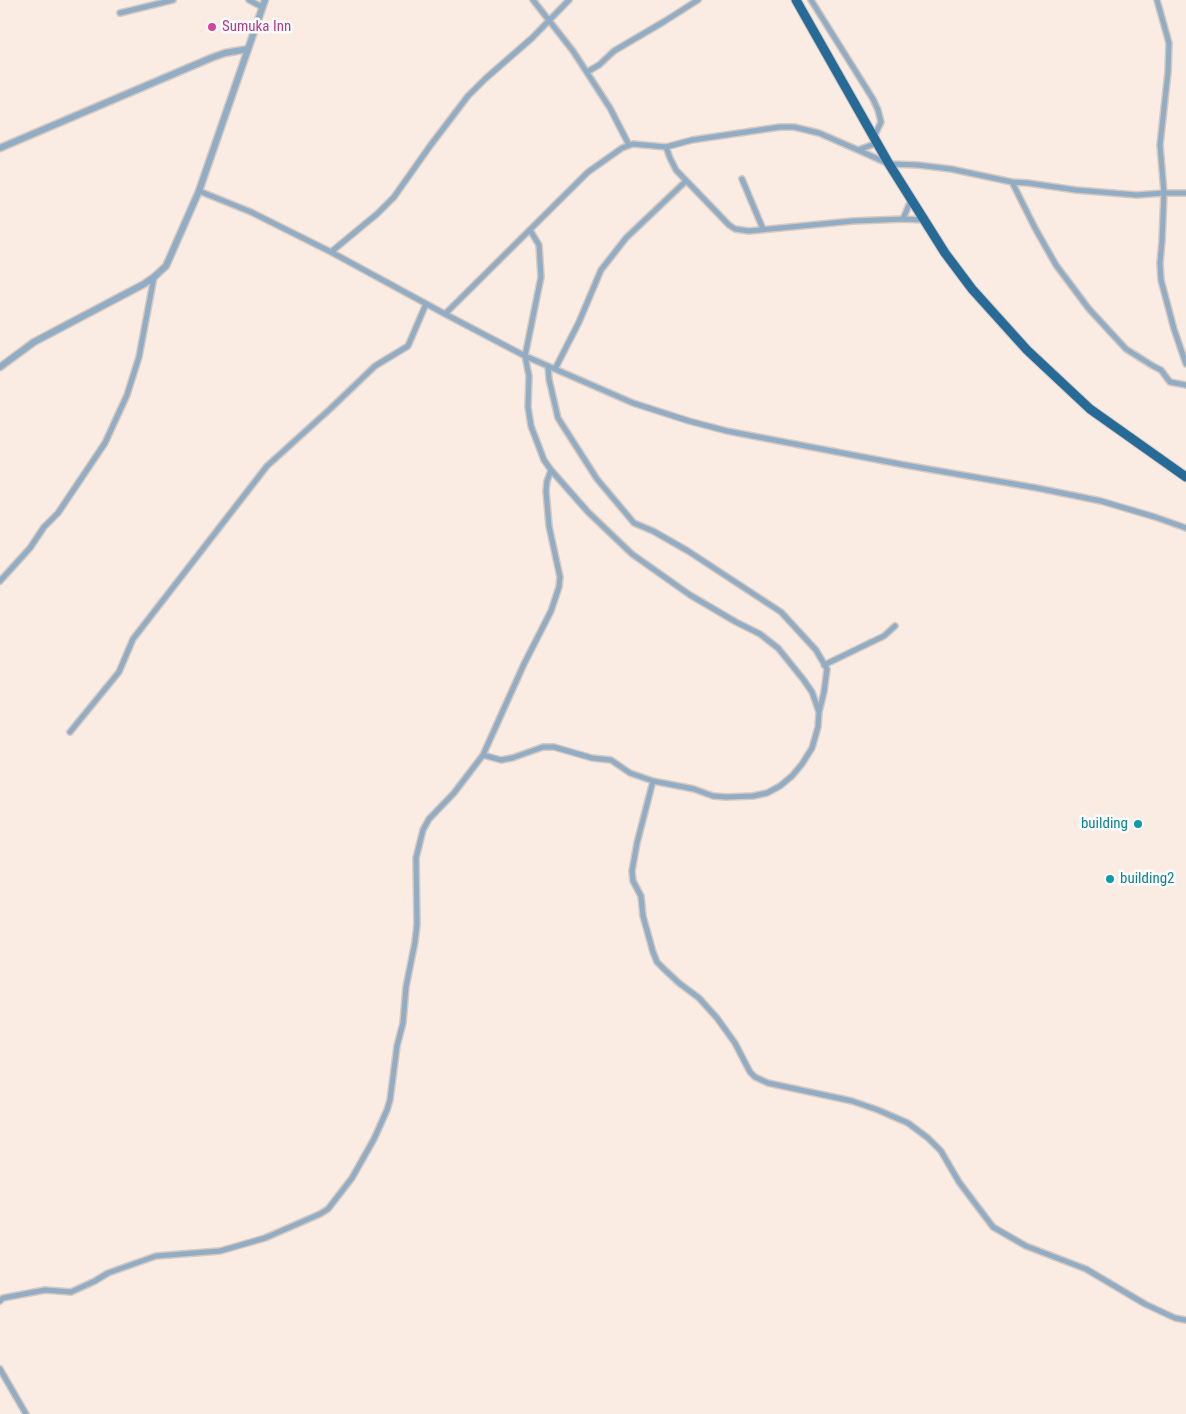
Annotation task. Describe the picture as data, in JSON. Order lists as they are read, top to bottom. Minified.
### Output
{"places":["Sumuka Inn","building","building2"]}
